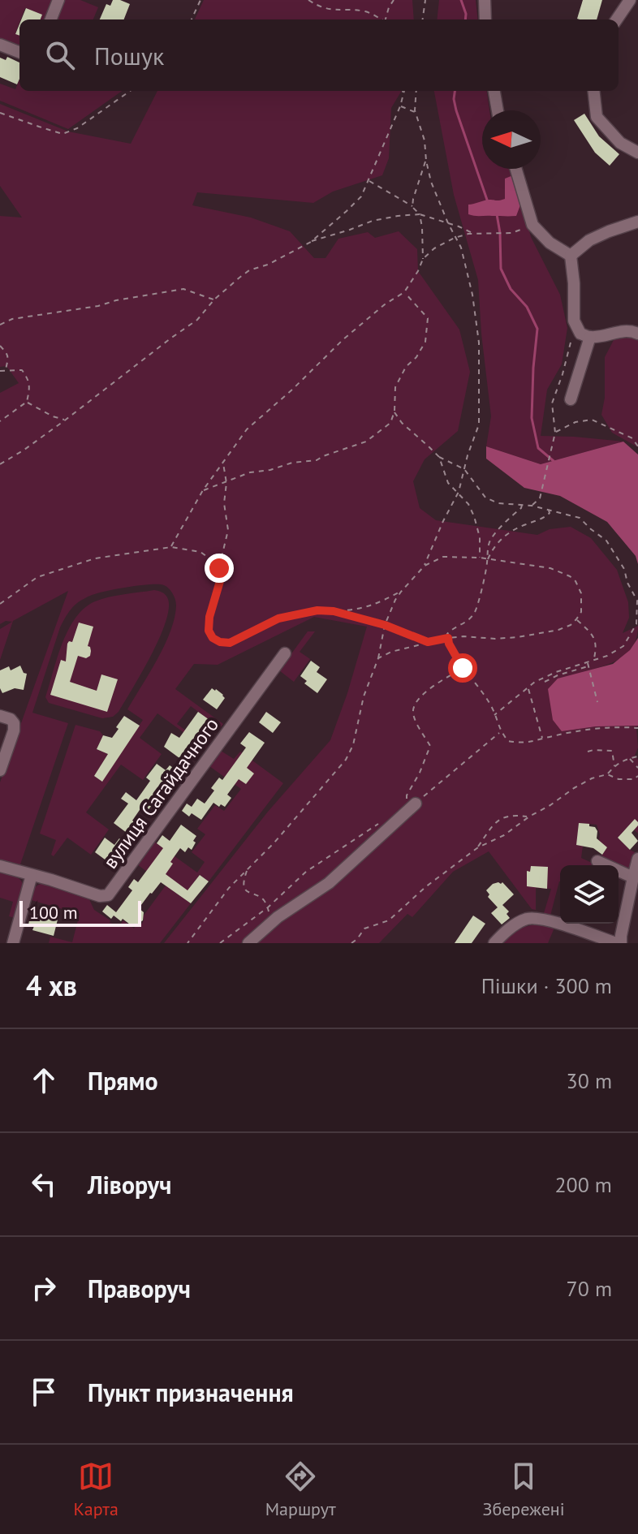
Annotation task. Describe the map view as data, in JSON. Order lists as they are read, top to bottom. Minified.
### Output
{"streets":{"street":["вулиця Сагайдачного"]},"scale_bar":"100 m","north":"left","page":{"search":"Пошук","scale":"100 m","heading":["4 хв","Пішки · 300 m"],"list":[["Прямо","30 m"],["Ліворуч","200 m"],["Праворуч","70 m"],"Пункт призначення"],"nav":["Карта","Маршрут","Збережені"]}}
